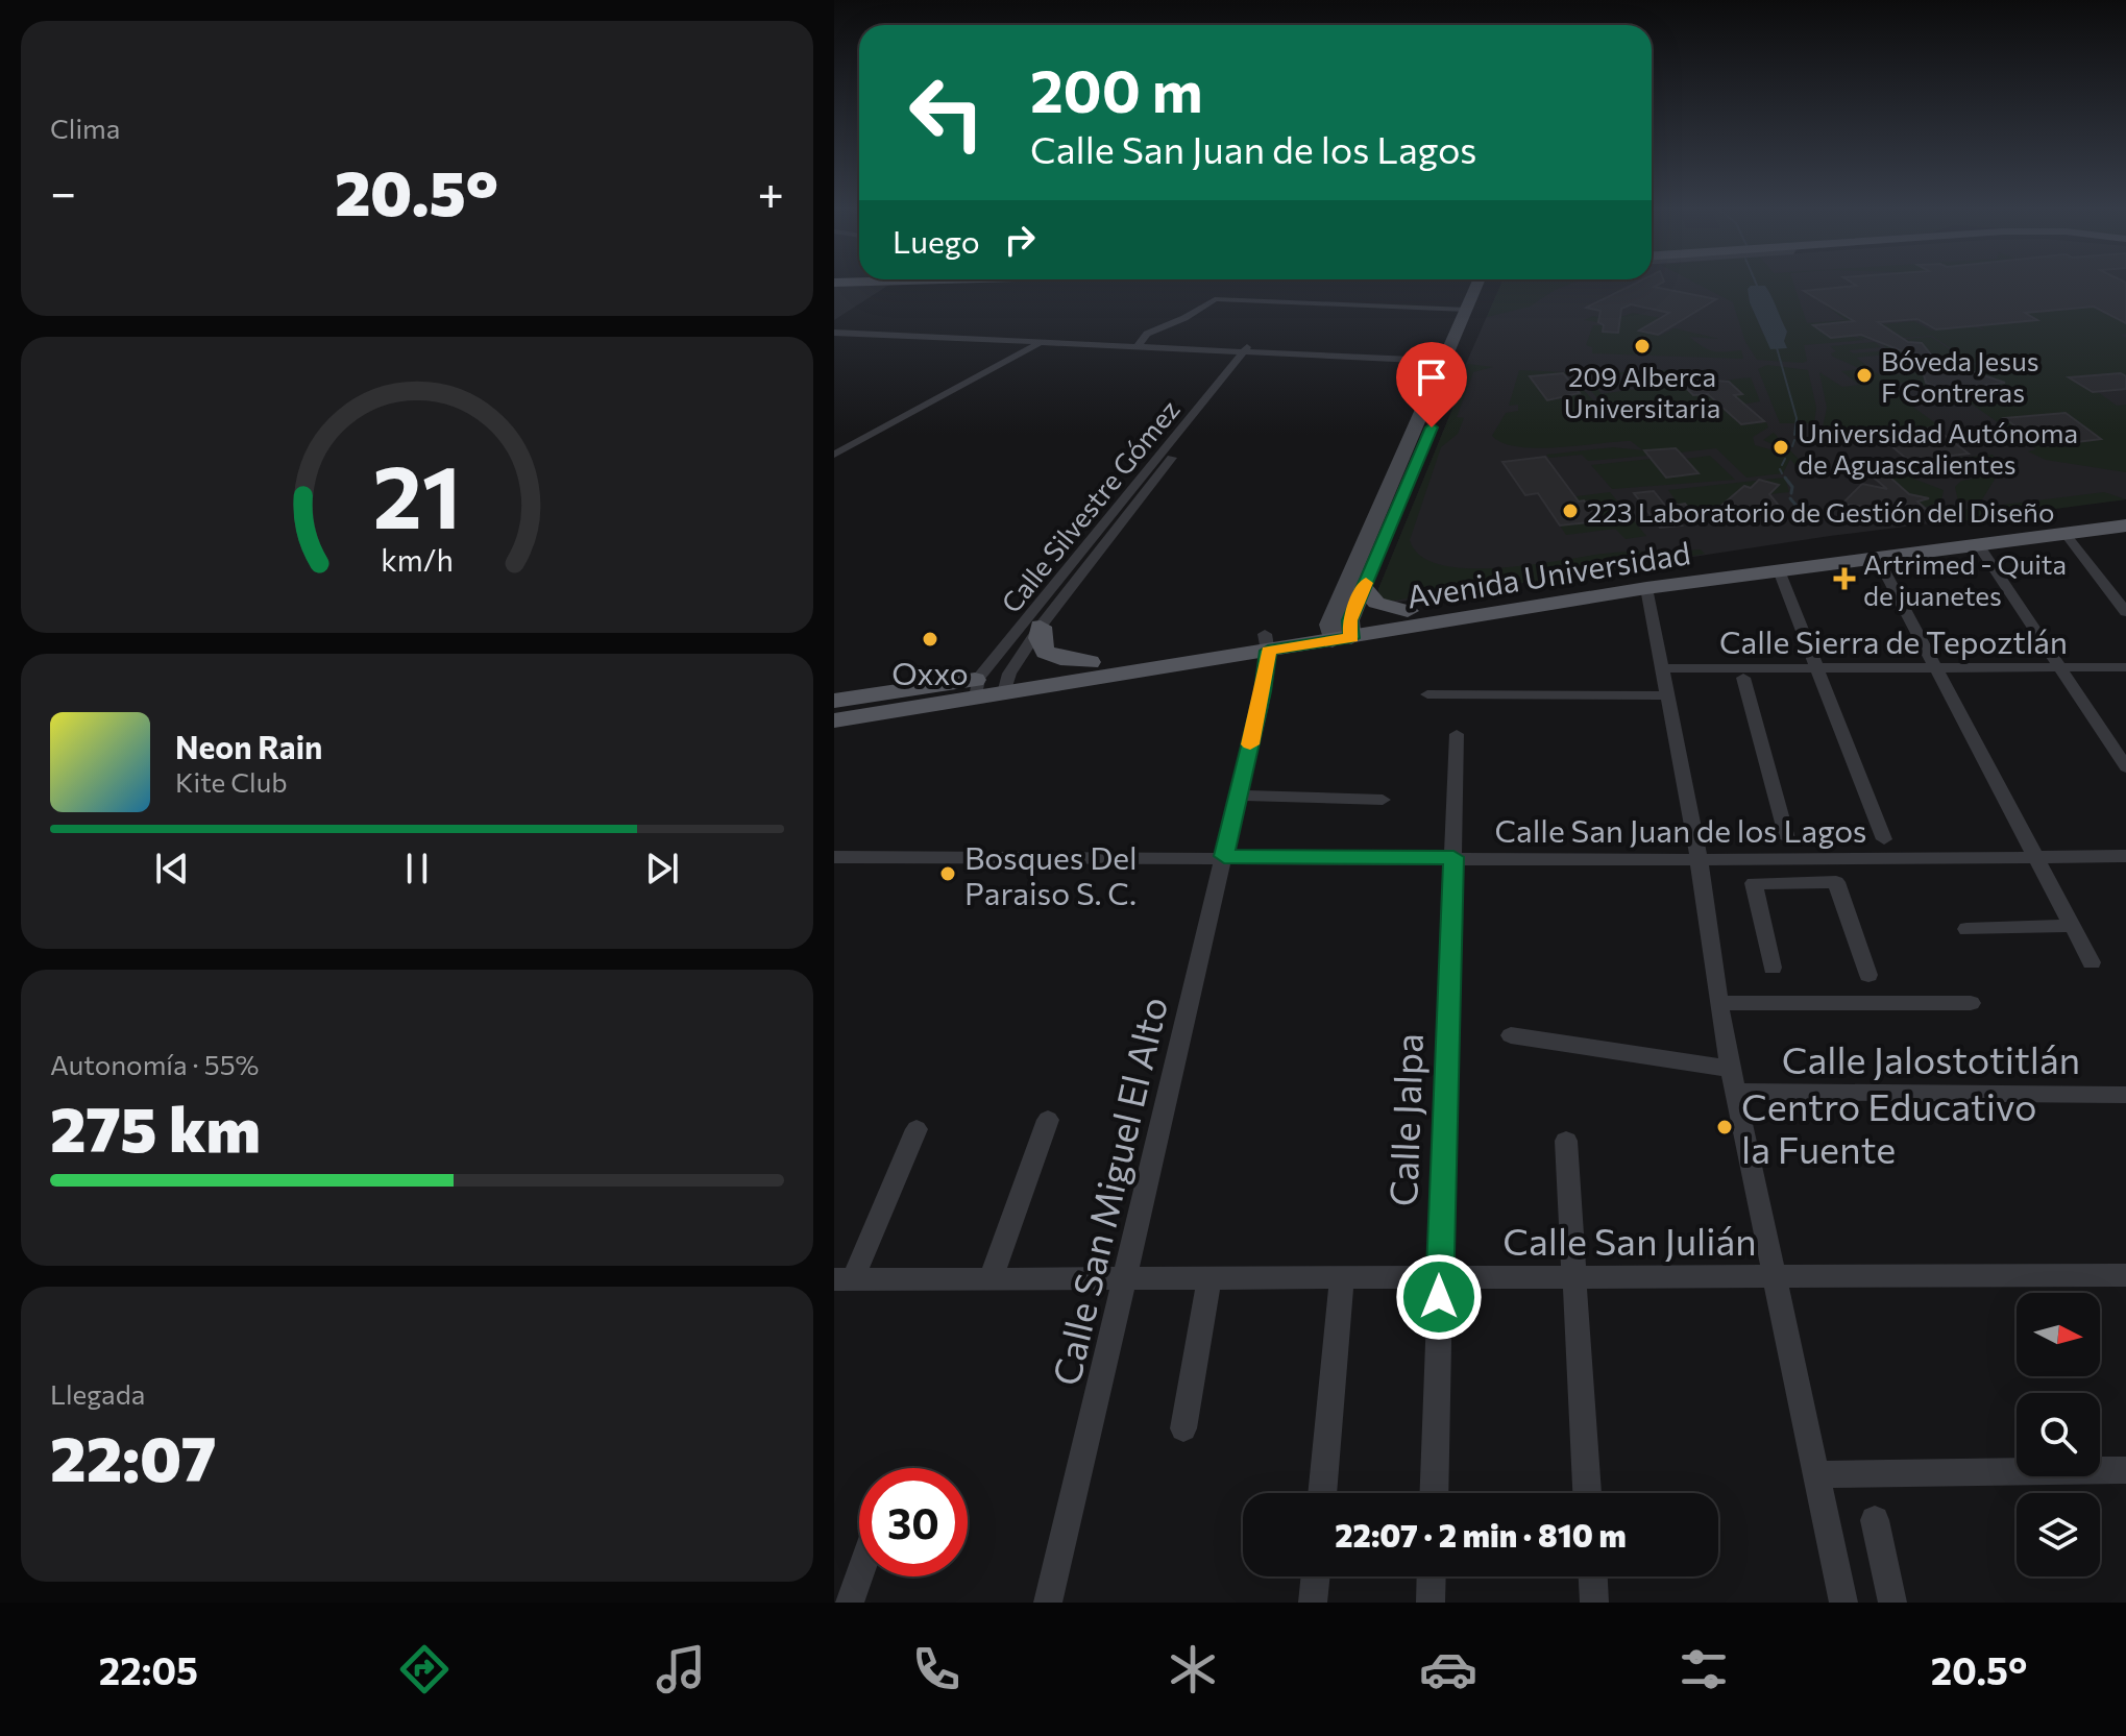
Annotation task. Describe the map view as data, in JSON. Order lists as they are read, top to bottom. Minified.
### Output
{"streets":{"main road":["Avenida Universidad"],"street":["Calle Silvestre Gómez","Calle Sierra de Tepoztlán","Calle San Juan de los Lagos","Calle Jalostotitlán","Calle Jalpa","Calle San Miguel El Alto","Calle San Julián"]},"crossings":[["Calle Silvestre Gómez","Avenida Universidad"],["Avenida Universidad","Calle San Miguel El Alto"],["Calle San Juan de los Lagos","Calle Jalpa"],["Calle San Juan de los Lagos","Calle San Miguel El Alto"],["Calle Jalpa","Calle San Julián"],["Calle San Miguel El Alto","Calle San Julián"]],"places":{"other":["209 Alberca Universitaria","Bóveda Jesus F Contreras","Universidad Autónoma de Aguascalientes","223 Laboratorio de Gestión del Diseño","Oxxo","Bosques Del Paraiso S. C.","Centro Educativo la Fuente"],"health":["Artrimed - Quita de juanetes"]},"north":"right","page":{"tile":["Clima",["Autonomía · 55%","275 km"],["Llegada","22:07"]],"turn":["200 m","Calle San Juan de los Lagos"],"heat":["−","20.5°","+"],"then":"Luego","song":["Neon Rain","Kite Club"],"limit":"30","trip":"22:07 · 2 min · 810 m","tabs":["22:05","20.5°"],"gauge":["21","km/h"]}}
